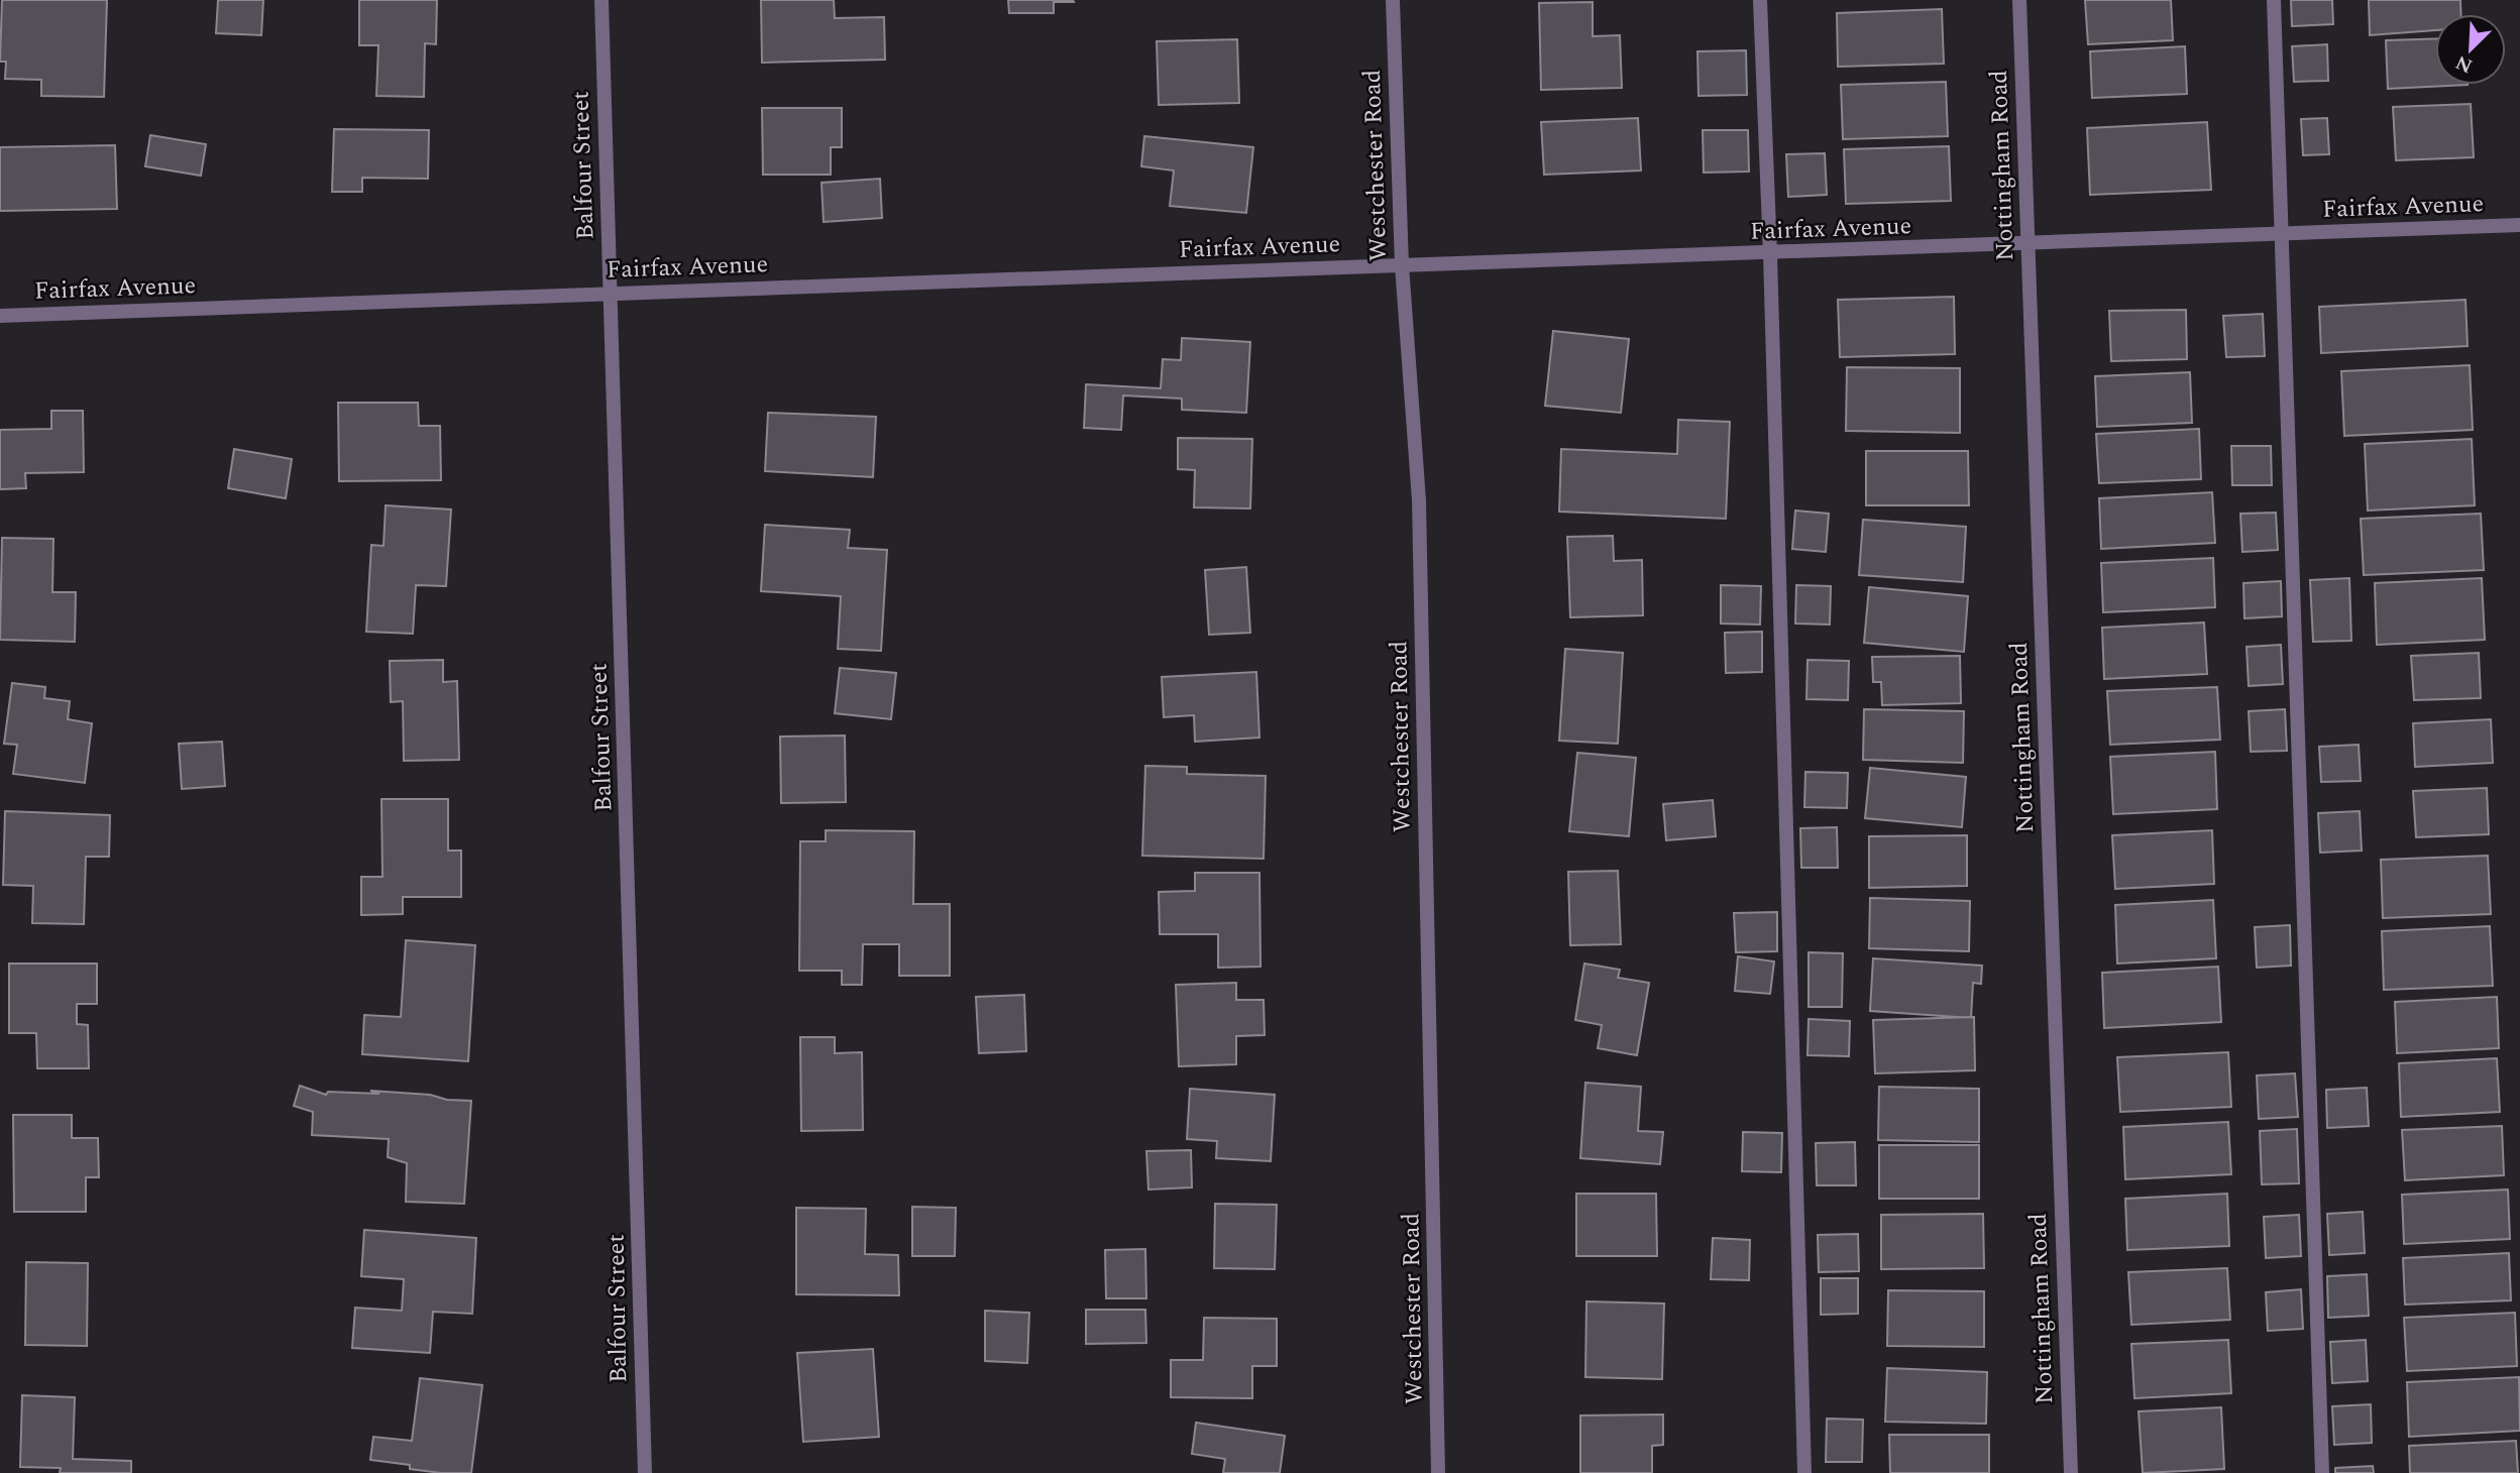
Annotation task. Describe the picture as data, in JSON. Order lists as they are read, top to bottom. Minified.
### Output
{"streets":{"street":["Balfour Street","Westchester Road","Nottingham Road","Fairfax Avenue"]},"crossings":[["Balfour Street","Fairfax Avenue"],["Westchester Road","Fairfax Avenue"],["Nottingham Road","Fairfax Avenue"]],"north":"bottom left"}
